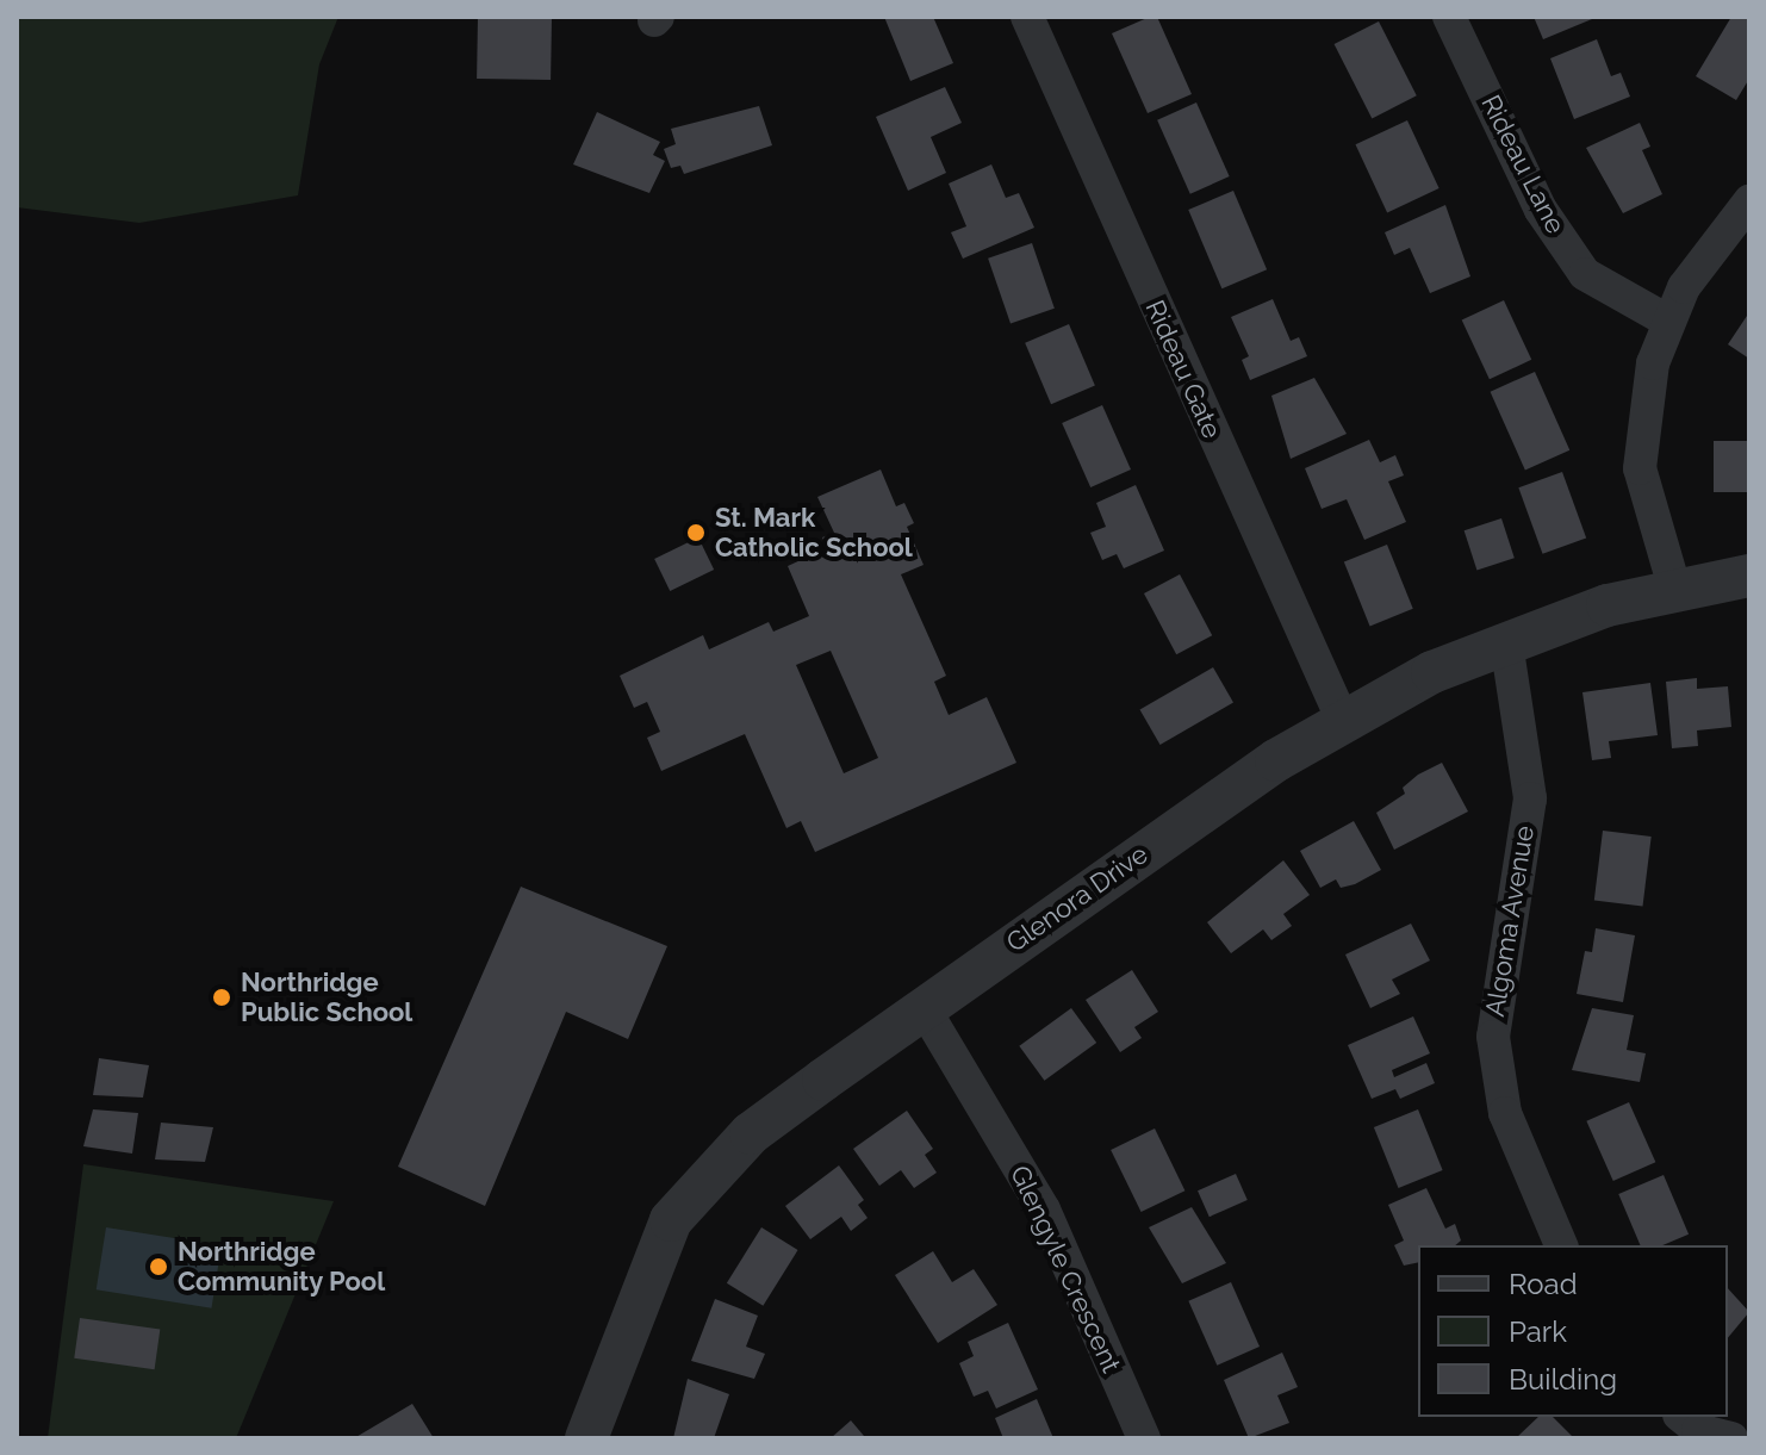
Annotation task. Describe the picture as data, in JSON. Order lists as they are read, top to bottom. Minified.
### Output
{"streets":{"street":["Rideau Lane","Rideau Gate","Glenora Drive","Algoma Avenue","Glengyle Crescent"]},"crossings":[["Rideau Gate","Glenora Drive"],["Glenora Drive","Algoma Avenue"],["Glenora Drive","Glengyle Crescent"]],"places":["St. Mark Catholic School","Northridge Public School","Northridge Community Pool"],"legend":["Road","Park","Building"]}
